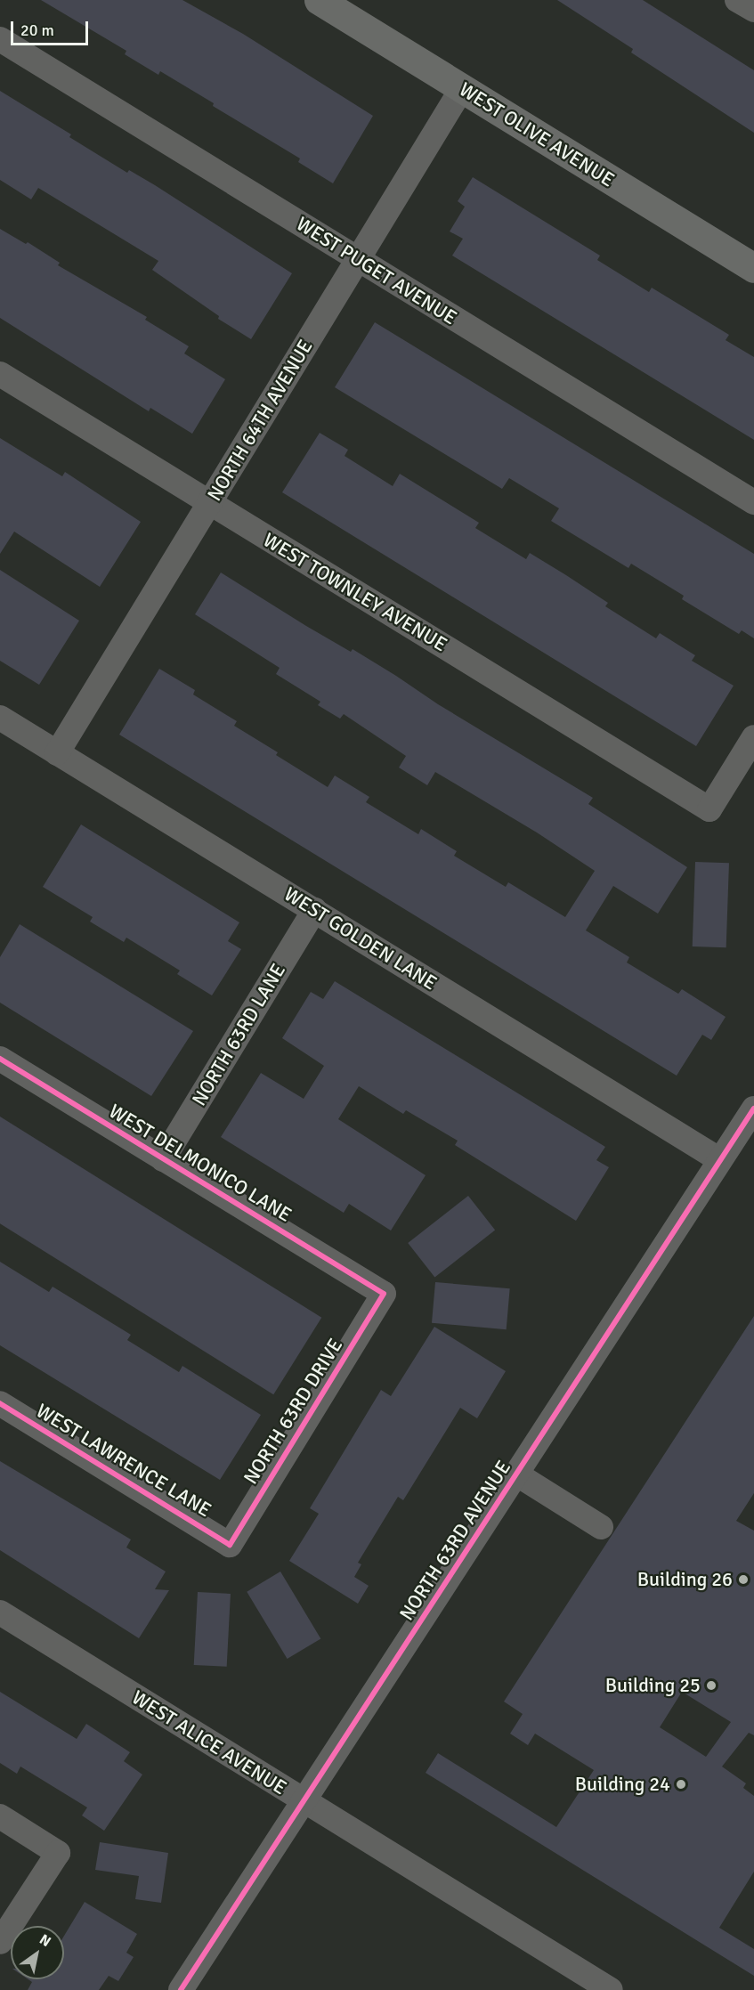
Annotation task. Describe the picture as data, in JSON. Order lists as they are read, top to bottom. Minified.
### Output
{"streets":{"main road":["WEST OLIVE AVENUE"],"street":["WEST PUGET AVENUE","NORTH 64TH AVENUE","WEST TOWNLEY AVENUE","WEST GOLDEN LANE","NORTH 63RD LANE","WEST DELMONICO LANE","NORTH 63RD DRIVE","WEST LAWRENCE LANE","NORTH 63RD AVENUE","WEST ALICE AVENUE"]},"crossings":[["WEST OLIVE AVENUE","NORTH 64TH AVENUE"],["WEST PUGET AVENUE","NORTH 64TH AVENUE"],["NORTH 64TH AVENUE","WEST TOWNLEY AVENUE"],["NORTH 64TH AVENUE","WEST GOLDEN LANE"],["WEST GOLDEN LANE","NORTH 63RD LANE"],["WEST GOLDEN LANE","NORTH 63RD AVENUE"],["NORTH 63RD LANE","WEST DELMONICO LANE"],["WEST DELMONICO LANE","NORTH 63RD DRIVE"],["NORTH 63RD DRIVE","WEST LAWRENCE LANE"],["NORTH 63RD AVENUE","WEST ALICE AVENUE"]],"places":["Building 26","Building 25","Building 24"],"scale_bar":"20 m","north":"top right"}
